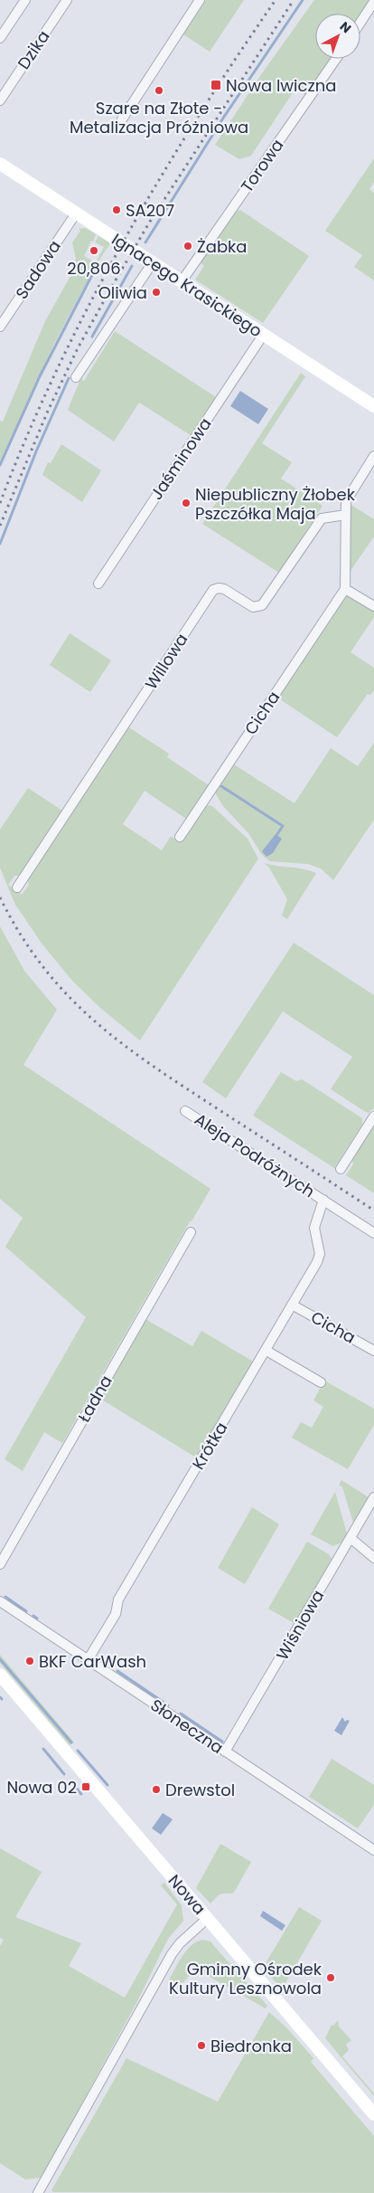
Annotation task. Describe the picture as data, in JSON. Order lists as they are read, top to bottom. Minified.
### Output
{"streets":{"main road":["Ignacego Krasickiego","Nowa"],"street":["Dzika","Torowa","Sadowa","Jaśminowa","Willowa","Cicha","Aleja Podróżnych","Ładna","Krótka","Wiśniowa","Słoneczna"]},"crossings":[["Torowa","Ignacego Krasickiego"],["Sadowa","Ignacego Krasickiego"],["Ignacego Krasickiego","Jaśminowa"],["Cicha","Krótka"],["Aleja Podróżnych","Krótka"],["Krótka","Słoneczna"],["Wiśniowa","Słoneczna"]],"places":{"transit":["Nowa Iwiczna","Nowa 02"],"other":["Szare na Złote - Metalizacja Próżniowa","SA207","Żabka","20,806","Oliwia","Niepubliczny Żłobek Pszczółka Maja","BKF CarWash","Drewstol","Gminny Ośrodek Kultury Lesznowola","Biedronka"]},"north":"top right"}
